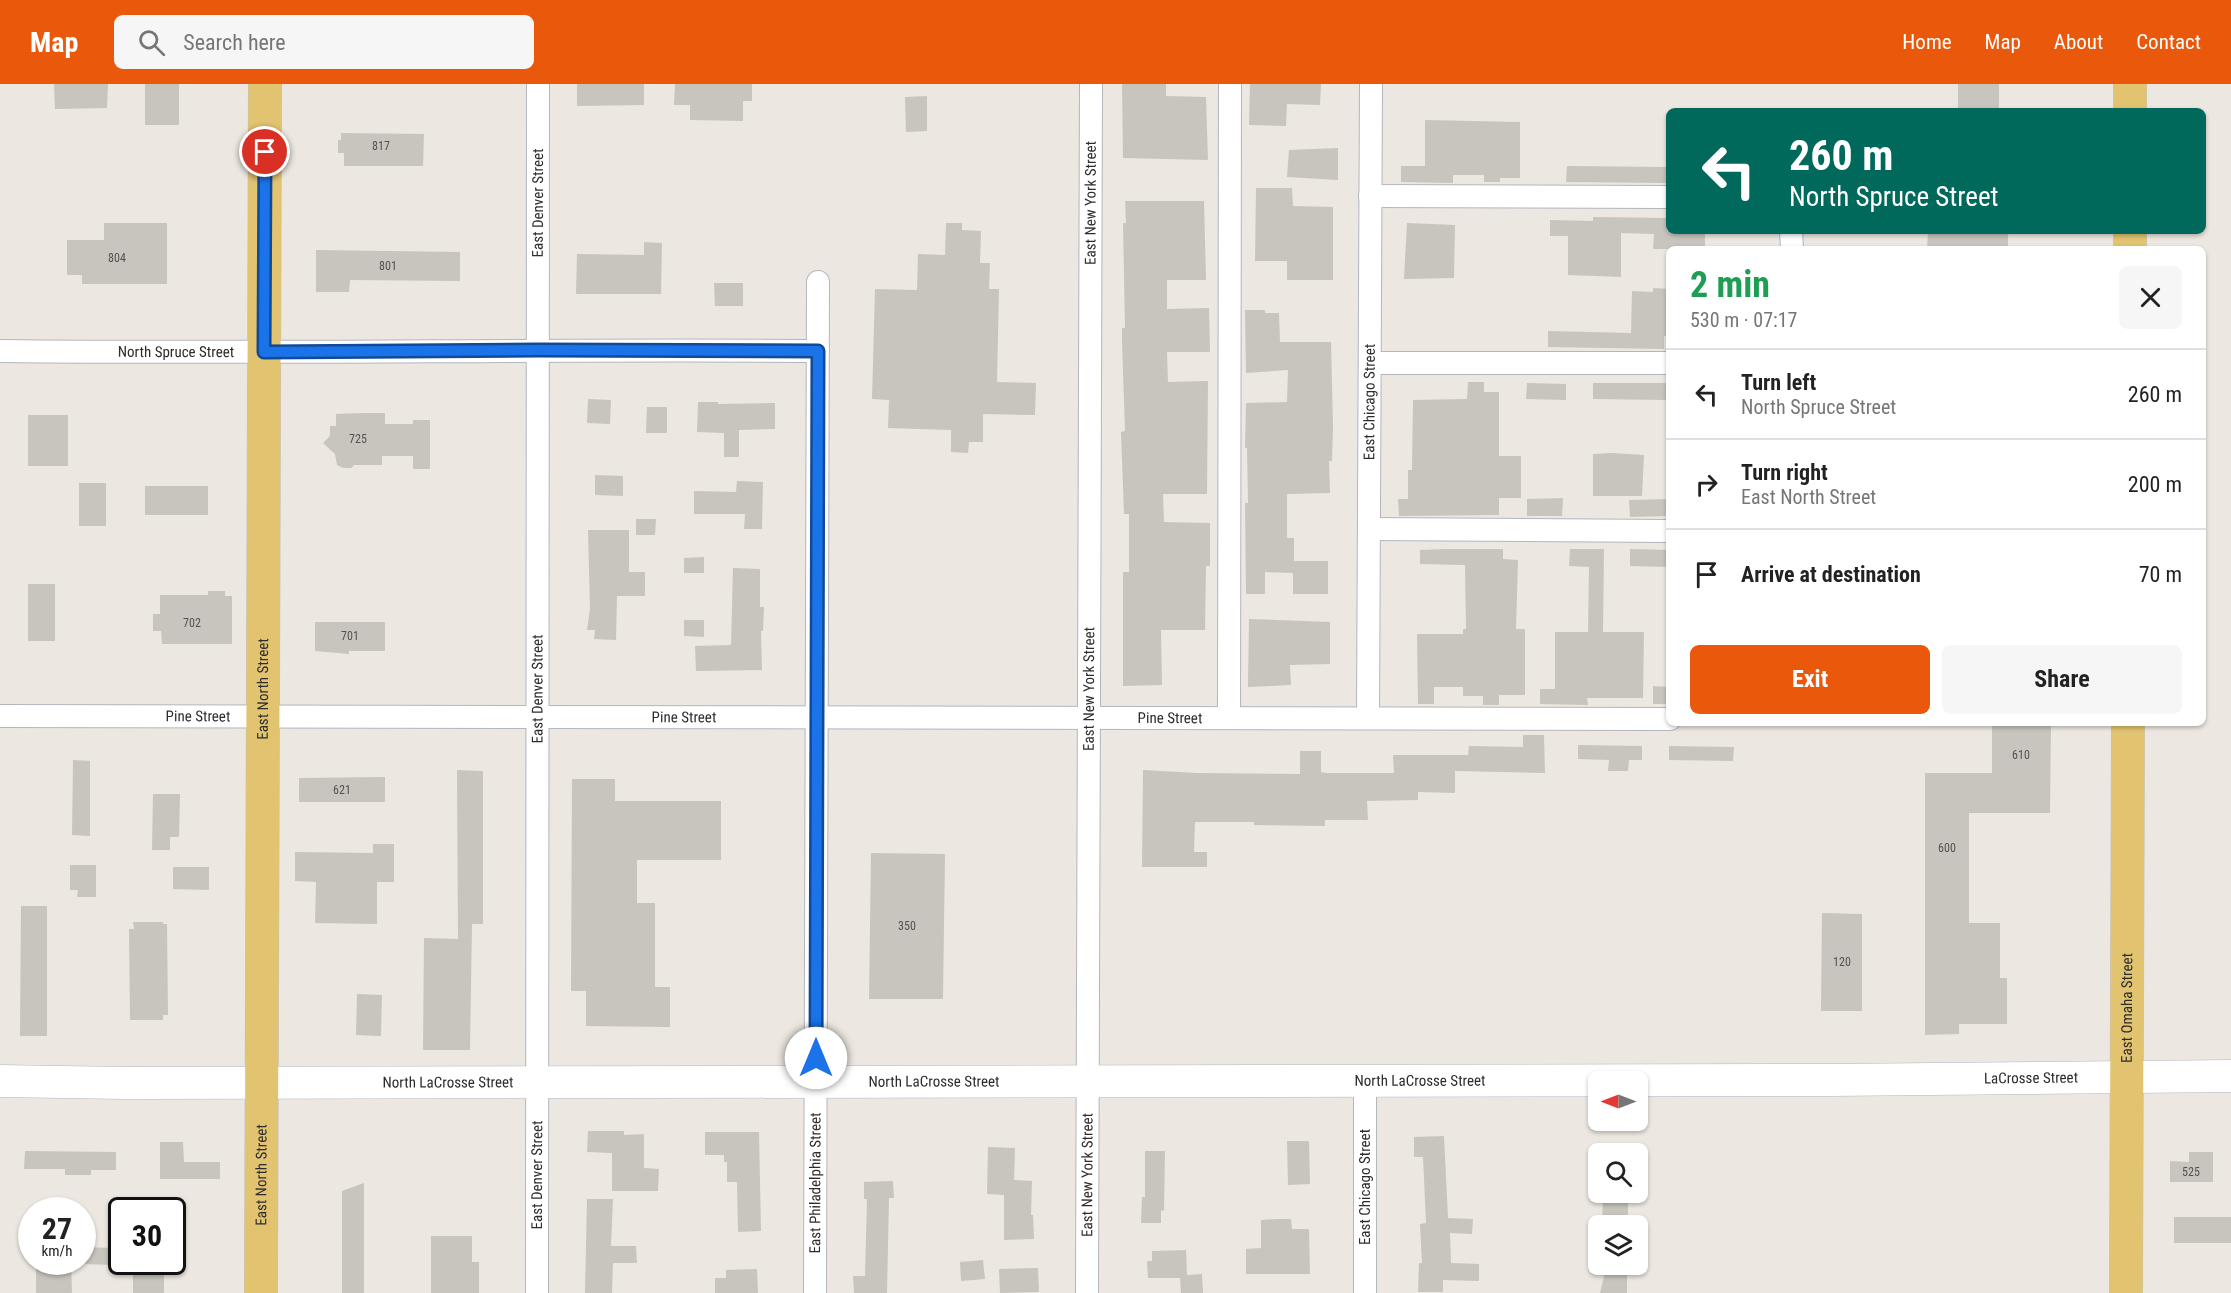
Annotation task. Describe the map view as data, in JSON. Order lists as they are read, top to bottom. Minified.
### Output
{"streets":{"main road":["East North Street","East Omaha Street","LaCrosse Street","North LaCrosse Street"],"street":["East Denver Street","East New York Street","North Spruce Street","East Chicago Street","Pine Street","East Philadelphia Street"]},"crossings":[["East Denver Street","North Spruce Street"],["East Denver Street","Pine Street"],["East Denver Street","North LaCrosse Street"],["East New York Street","Pine Street"],["East New York Street","North LaCrosse Street"],["North Spruce Street","East North Street"],["North Spruce Street","East Philadelphia Street"],["East Chicago Street","Pine Street"],["East Chicago Street","North LaCrosse Street"],["East North Street","Pine Street"],["East North Street","North LaCrosse Street"],["Pine Street","East Philadelphia Street"],["East Omaha Street","LaCrosse Street"],["LaCrosse Street","North LaCrosse Street"],["North LaCrosse Street","East Philadelphia Street"]],"house_numbers":["817","804","801","725","702","701","610","621","600","350","120","525"],"north":"left","page":{"header":"Map","search":"Search here","nav":["Home","Map","About","Contact"],"turn":["260 m","North Spruce Street"],"heading":["2 min","530 m · 07:17"],"list":[{"name":"Turn left","note":"North Spruce Street","value":"260 m"},{"name":"Turn right","note":"East North Street","value":"200 m"},{"name":"Arrive at destination","value":"70 m"}],"buttons":["Exit","Share"],"speed":"27 km/h","limit":"30"}}
